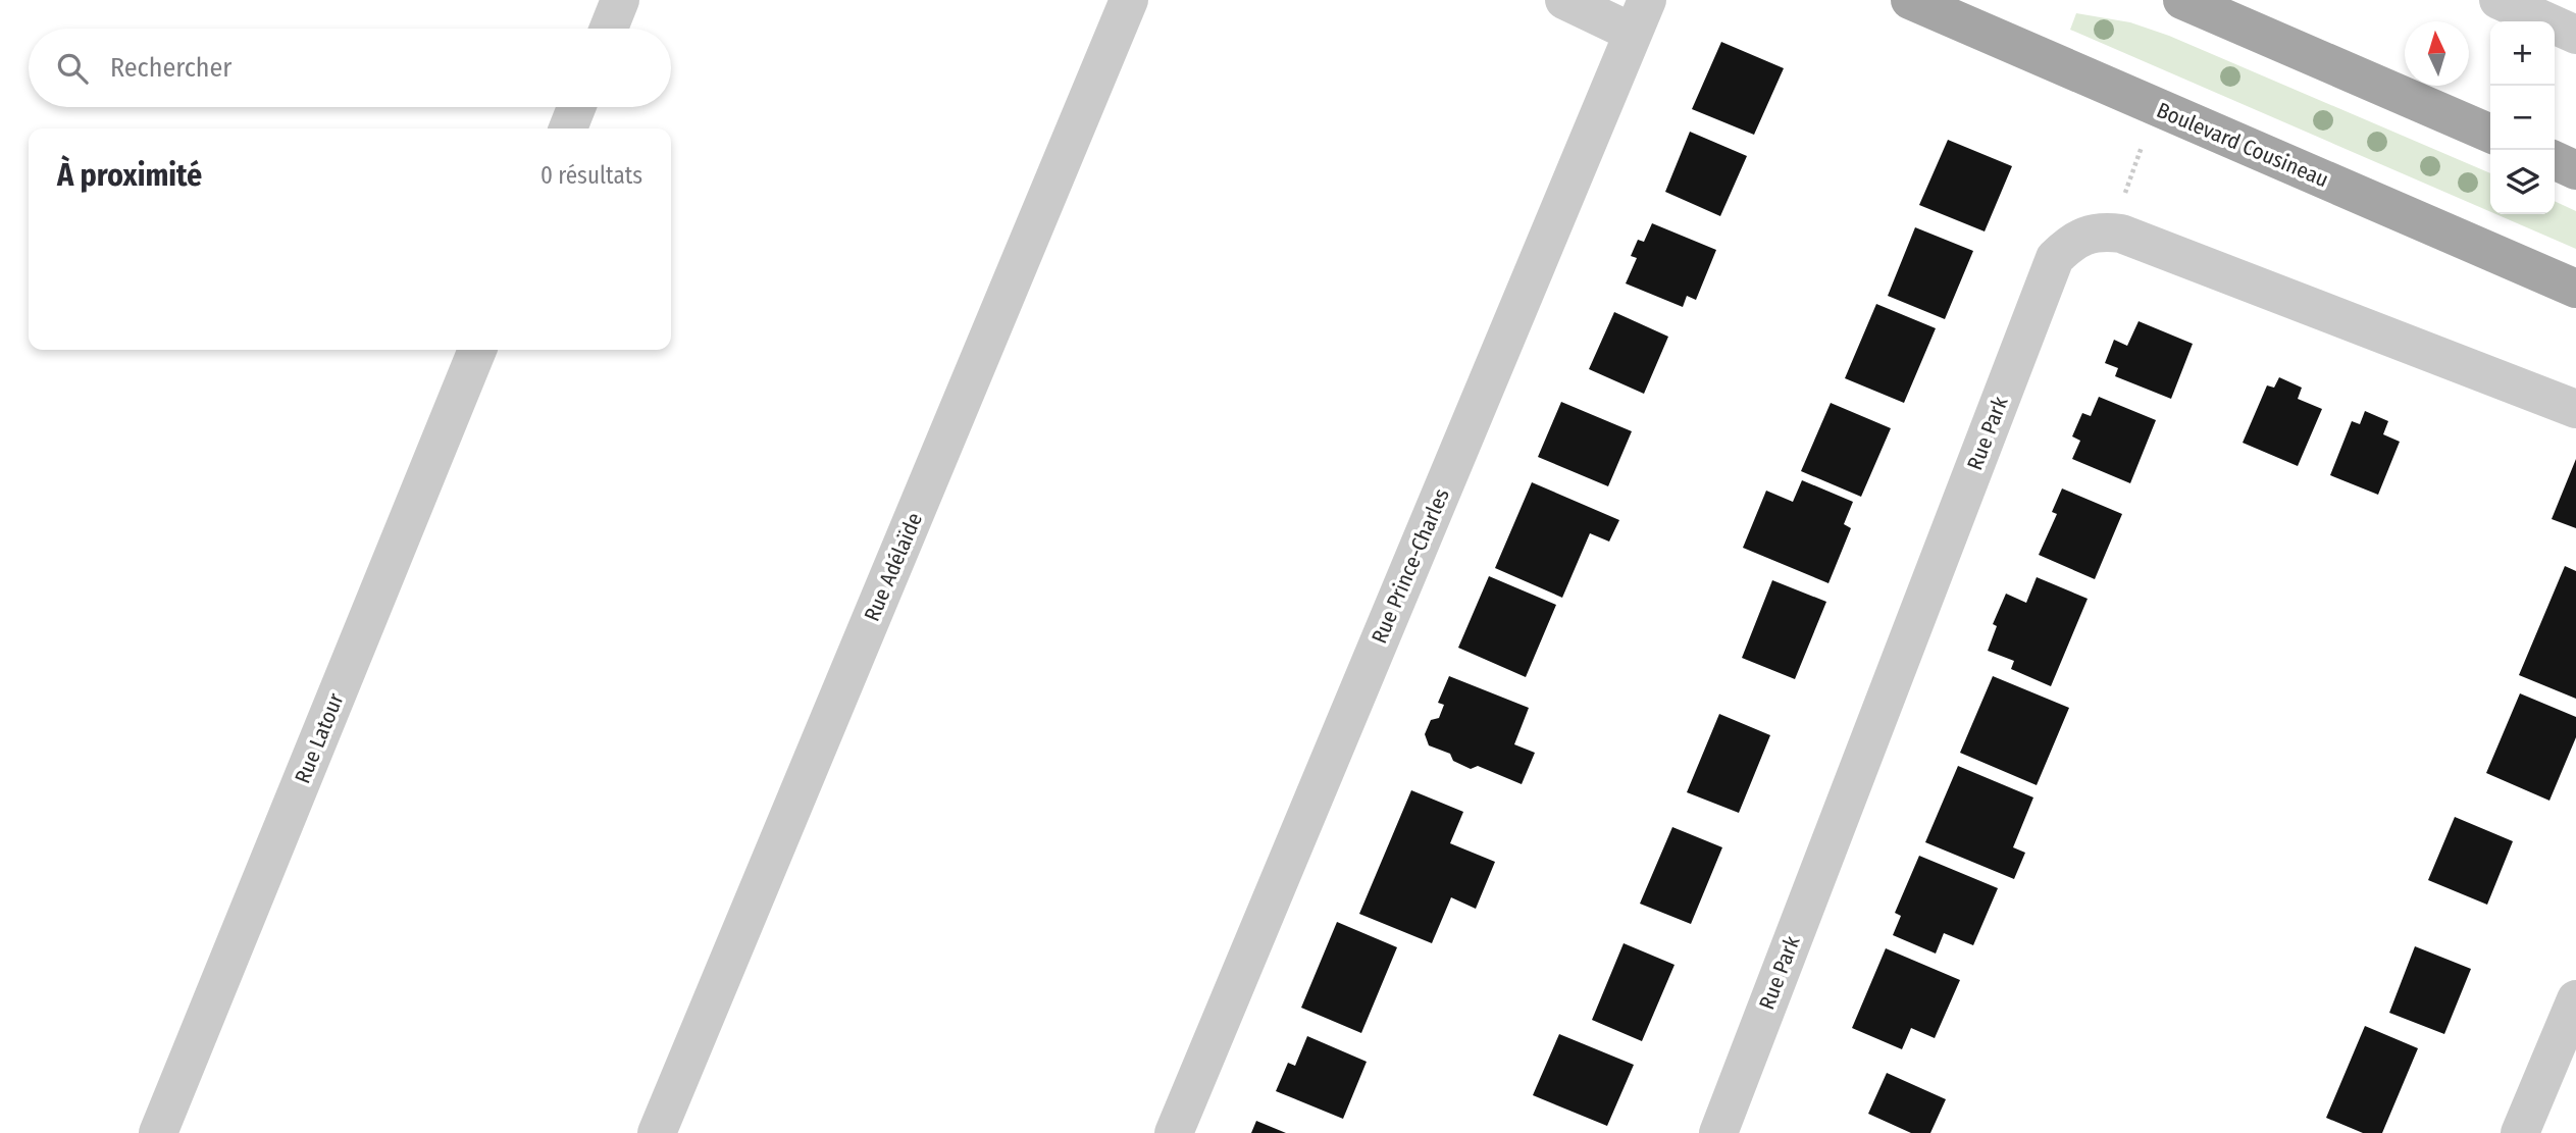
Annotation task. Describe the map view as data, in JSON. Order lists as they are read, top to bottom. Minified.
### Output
{"streets":{"main road":["Boulevard Cousineau"],"street":["Rue Park","Rue Prince-Charles","Rue Adélaïde","Rue Latour"]},"north":"top","page":{"map_buttons":["+","−"],"search":"Rechercher","heading":["À proximité","0 résultats"]}}
